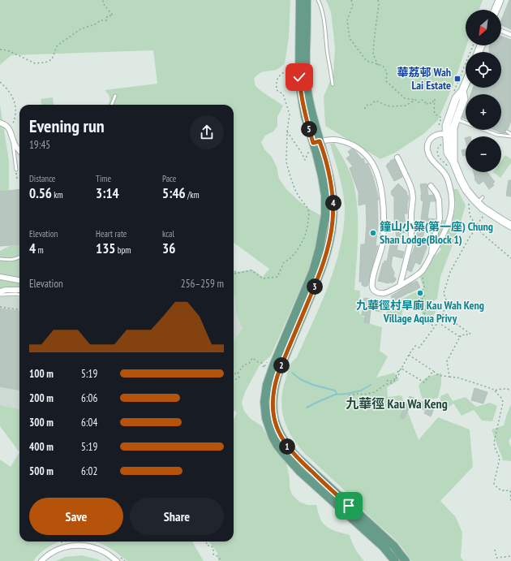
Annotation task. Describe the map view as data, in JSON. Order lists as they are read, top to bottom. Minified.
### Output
{"districts":["九華徑 Kau Wa Keng"],"places":{"transit":["華荔邨 Wah Lai Estate"],"other":["鐘山小築(第一座) Chung Shan Lodge(Block 1)","九華徑村旱廁 Kau Wah Keng Village Aqua Privy"]},"north":"bottom left","page":{"map_buttons":["+","−"],"heading":["Evening run","19:45"],"pins":["5","4","3","2","1"],"stats":[["Distance","0.56 km"],["Time","3:14"],["Pace","5:46 /km"],["Elevation","4 m"],["Heart rate","135 bpm"],["kcal","36"]],"chart":["Elevation","256–259 m"],"list":[{"name":"100 m","note":"5:19"},{"name":"200 m","note":"6:06"},{"name":"300 m","note":"6:04"},{"name":"400 m","note":"5:19"},{"name":"500 m","note":"6:02"}],"buttons":["Save","Share"]}}
